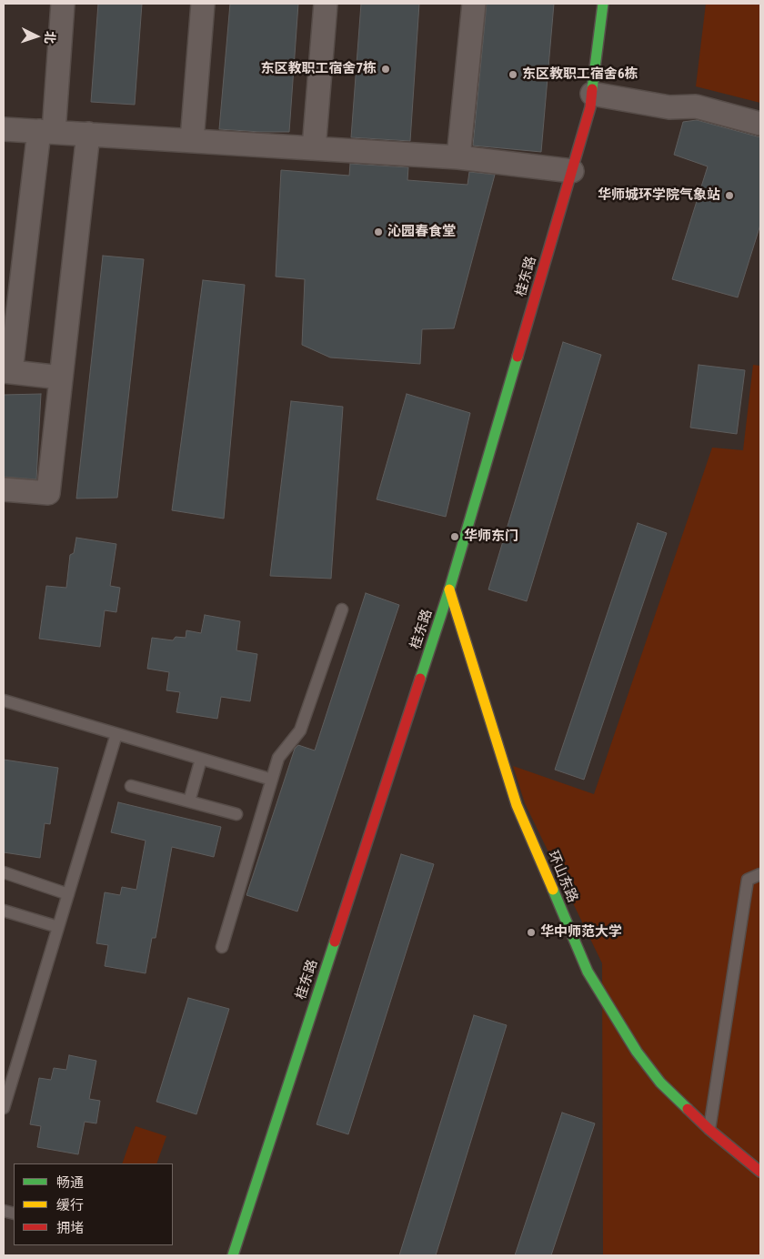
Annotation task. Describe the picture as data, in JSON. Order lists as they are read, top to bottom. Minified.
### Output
{"streets":{"street":["桂东路","环山东路"]},"crossings":[["桂东路","环山东路"]],"places":["东区教职工宿舍7栋","东区教职工宿舍6栋","华师城环学院气象站","沁园春食堂","华师东门","华中师范大学"],"legend":["畅通","缓行","拥堵"],"north":"right"}
